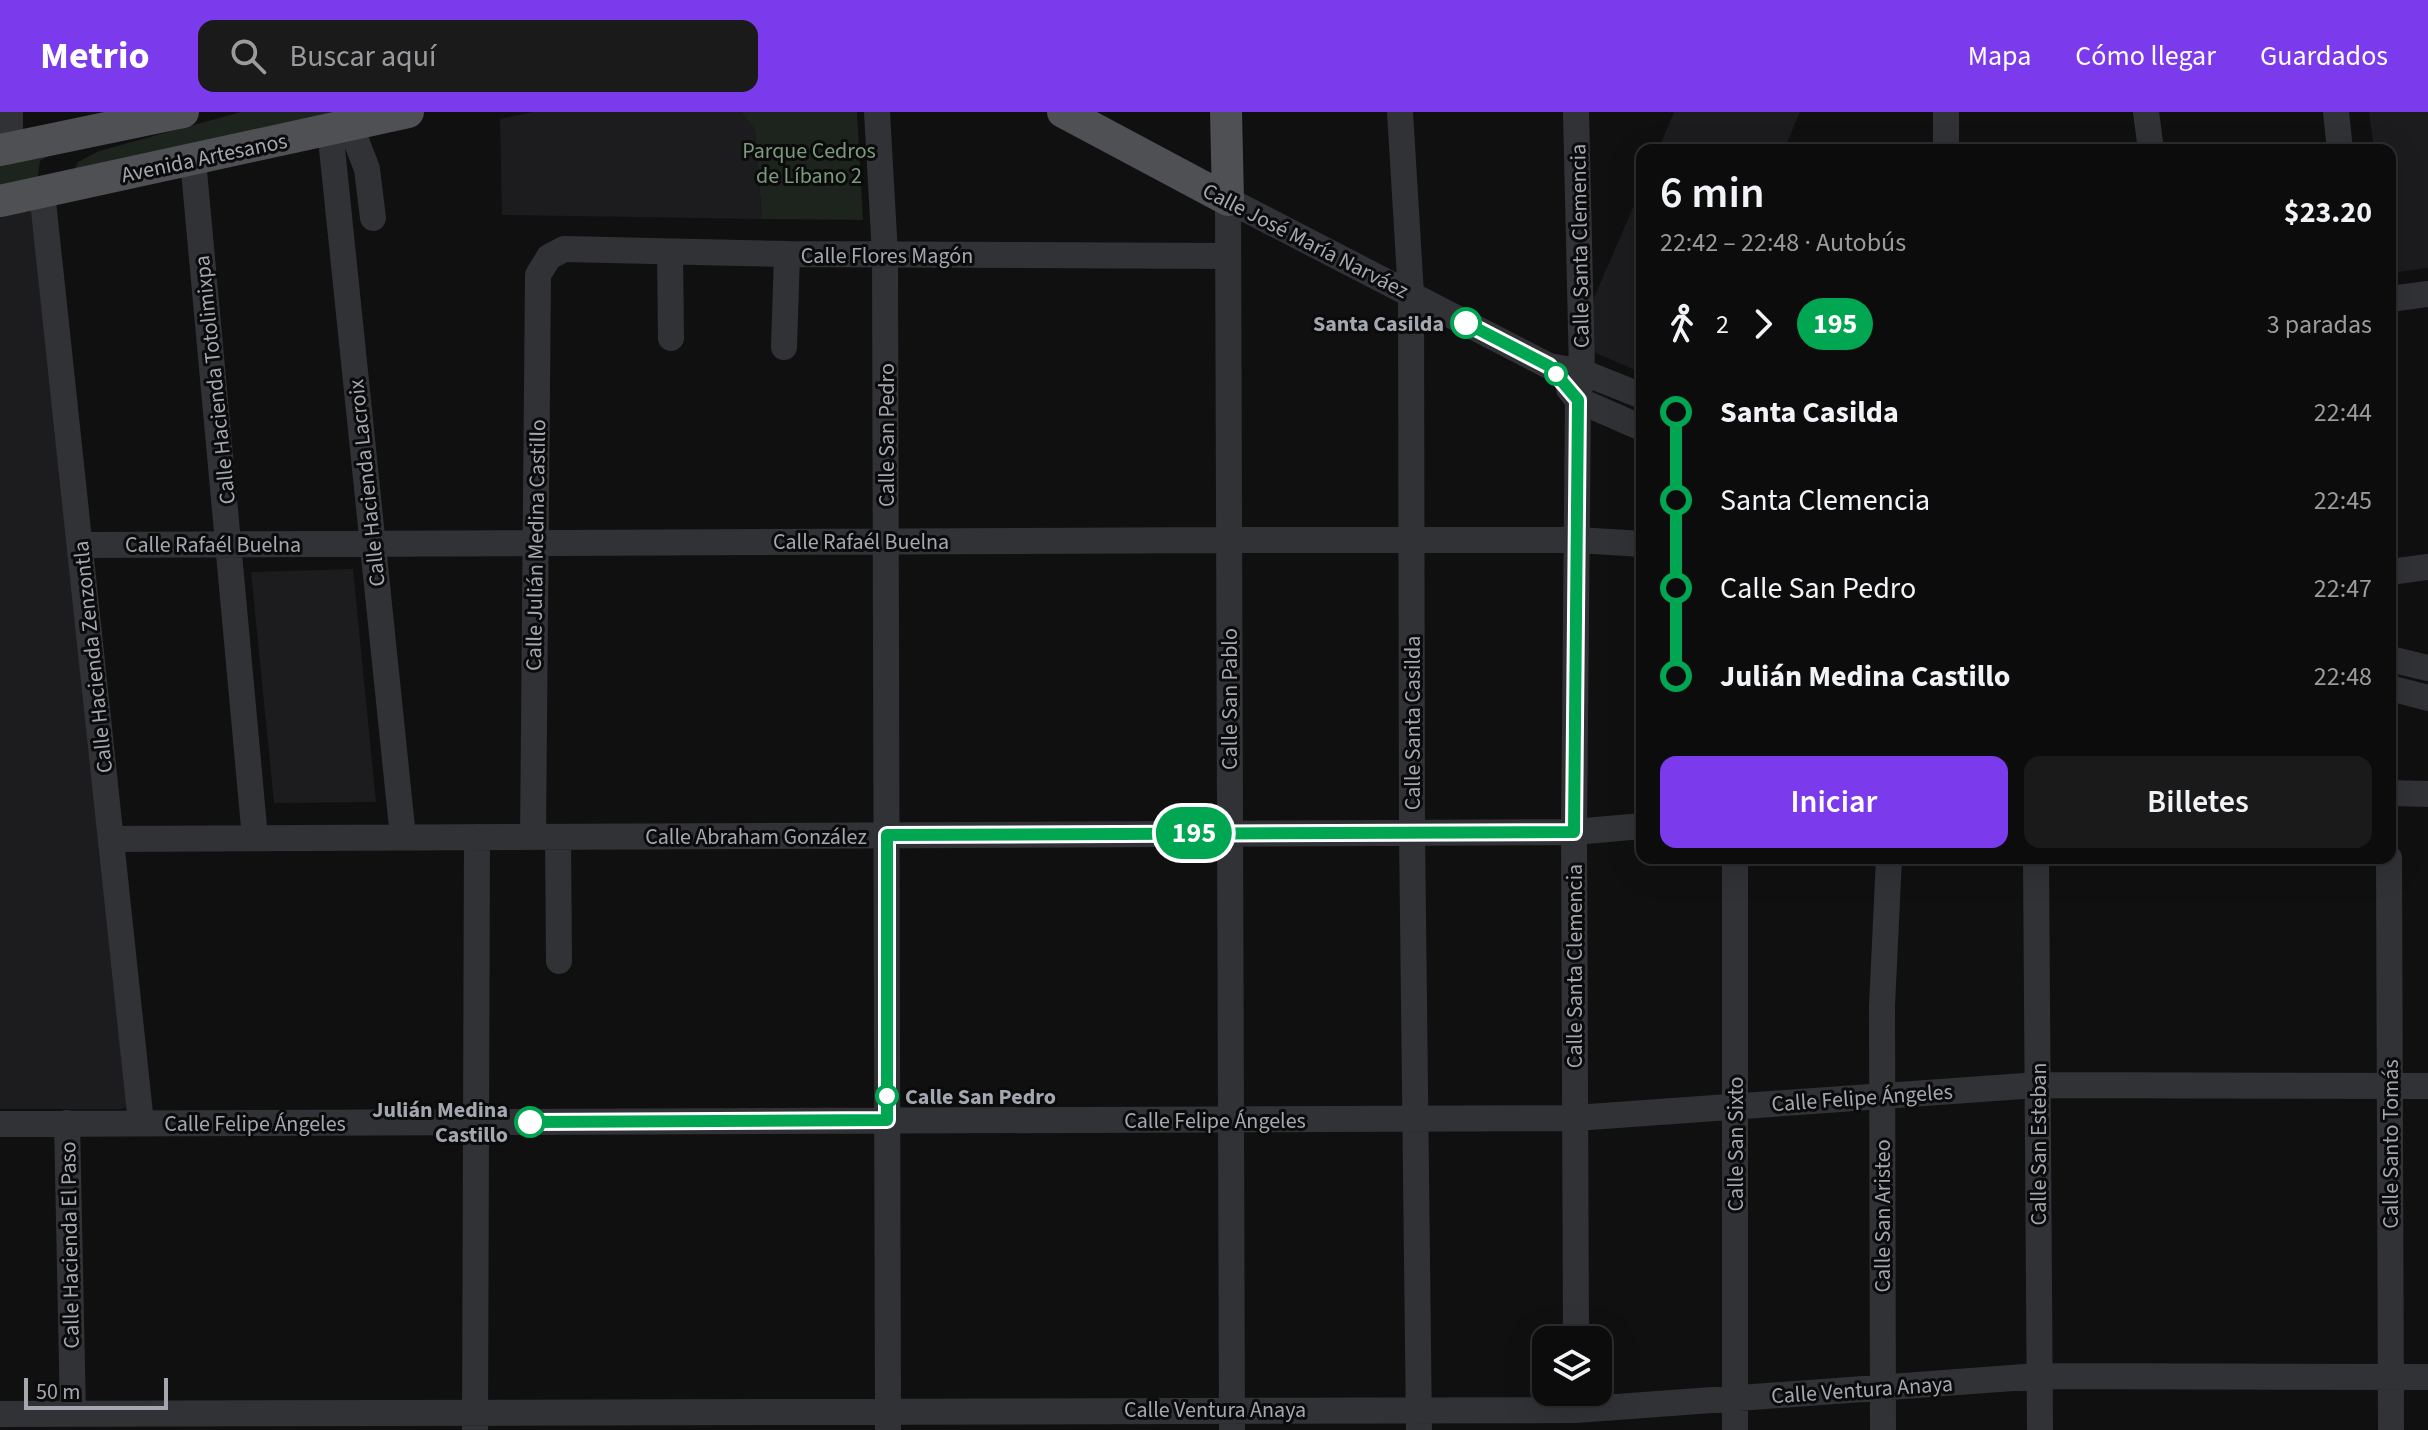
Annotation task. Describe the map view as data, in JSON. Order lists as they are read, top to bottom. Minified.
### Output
{"streets":{"main road":["Avenida Artesanos","Calle José María Narváez","Calle San Pablo"],"street":["Calle Santa Clemencia","Calle Flores Magón","Calle Hacienda Totolimixpa","Calle San Pedro","Calle Hacienda Lacroix","Calle Rafaél Buelna","Calle Julián Medina Castillo","Calle Hacienda Zenzontla","Calle Santa Casilda","Calle Abraham González","Calle Felipe Ángeles","Calle San Sixto","Calle San Esteban","Calle Santo Tomás","Calle San Aristeo","Calle Hacienda El Paso","Calle Ventura Anaya"]},"crossings":[["Avenida Artesanos","Calle Hacienda Totolimixpa"],["Avenida Artesanos","Calle Hacienda Lacroix"],["Avenida Artesanos","Calle Hacienda Zenzontla"],["Calle José María Narváez","Calle Santa Clemencia"],["Calle José María Narváez","Calle San Pablo"],["Calle José María Narváez","Calle Santa Casilda"],["Calle Santa Clemencia","Calle Rafaél Buelna"],["Calle Santa Clemencia","Calle Abraham González"],["Calle Santa Clemencia","Calle Felipe Ángeles"],["Calle Flores Magón","Calle San Pedro"],["Calle Flores Magón","Calle Julián Medina Castillo"],["Calle Flores Magón","Calle San Pablo"],["Calle Hacienda Totolimixpa","Calle Rafaél Buelna"],["Calle Hacienda Totolimixpa","Calle Abraham González"],["Calle San Pedro","Calle Rafaél Buelna"],["Calle San Pedro","Calle Abraham González"],["Calle San Pedro","Calle Felipe Ángeles"],["Calle San Pedro","Calle Ventura Anaya"],["Calle Hacienda Lacroix","Calle Rafaél Buelna"],["Calle Hacienda Lacroix","Calle Abraham González"],["Calle Rafaél Buelna","Calle Julián Medina Castillo"],["Calle Rafaél Buelna","Calle Hacienda Zenzontla"],["Calle Rafaél Buelna","Calle San Pablo"],["Calle Rafaél Buelna","Calle Santa Casilda"],["Calle Julián Medina Castillo","Calle Abraham González"],["Calle Hacienda Zenzontla","Calle Abraham González"],["Calle Hacienda Zenzontla","Calle Felipe Ángeles"],["Calle San Pablo","Calle Abraham González"],["Calle San Pablo","Calle Felipe Ángeles"],["Calle San Pablo","Calle Ventura Anaya"],["Calle Santa Casilda","Calle Abraham González"],["Calle Santa Casilda","Calle Felipe Ángeles"],["Calle Santa Casilda","Calle Ventura Anaya"],["Calle Felipe Ángeles","Calle San Sixto"],["Calle Felipe Ángeles","Calle San Esteban"],["Calle Felipe Ángeles","Calle Santo Tomás"],["Calle Felipe Ángeles","Calle San Aristeo"],["Calle Felipe Ángeles","Calle Hacienda El Paso"],["Calle San Sixto","Calle Ventura Anaya"],["Calle San Esteban","Calle Ventura Anaya"],["Calle Santo Tomás","Calle Ventura Anaya"],["Calle San Aristeo","Calle Ventura Anaya"],["Calle Hacienda El Paso","Calle Ventura Anaya"]],"parks":["Parque Cedros de Líbano 2"],"places":["Santa Casilda","Calle San Pedro","Julián Medina Castillo"],"lines":["bus line 195"],"scale_bar":"50 m","page":{"header":"Metrio","search":"Buscar aquí","nav":["Mapa","Cómo llegar","Guardados"],"on_map":"195","heading":["6 min","22:42 – 22:48 · Autobús","$23.20"],"legs":["2","195","3 paradas"],"list":[{"name":"Santa Casilda","value":"22:44"},{"name":"Santa Clemencia","value":"22:45"},{"name":"Calle San Pedro","value":"22:47"},{"name":"Julián Medina Castillo","value":"22:48"}],"buttons":["Iniciar","Billetes"],"scale":"50 m"}}
